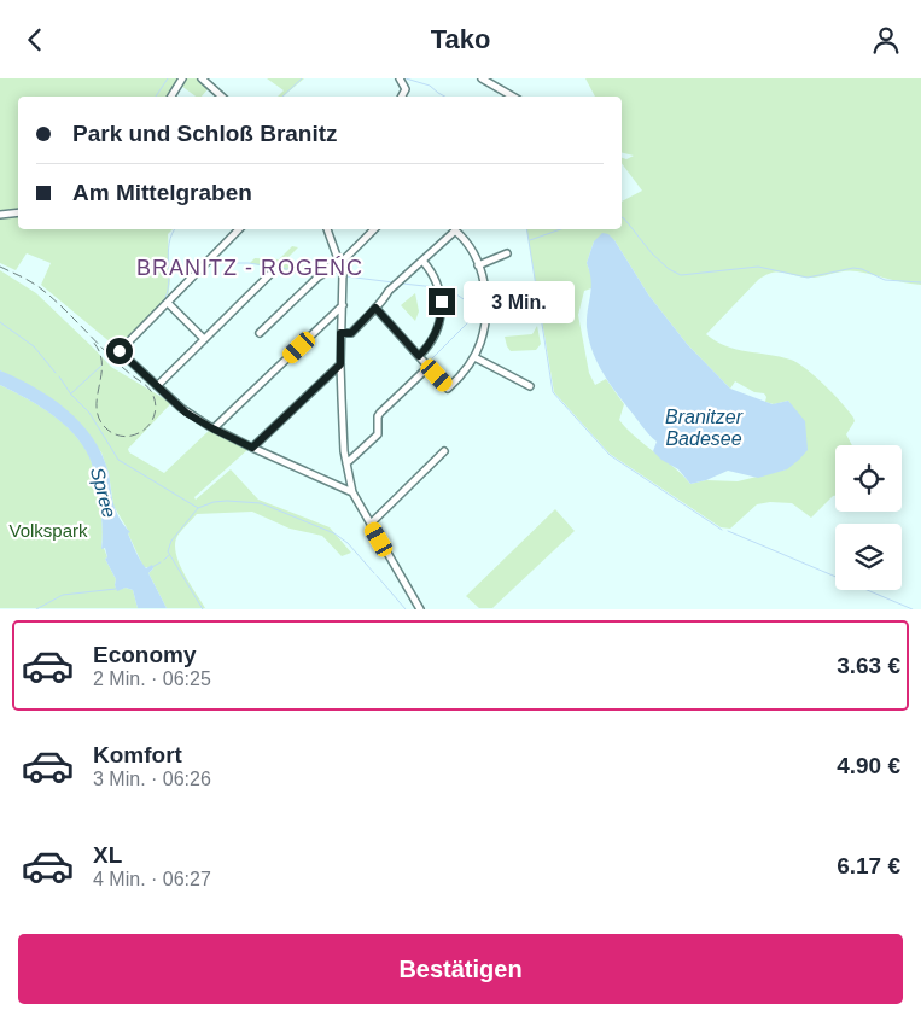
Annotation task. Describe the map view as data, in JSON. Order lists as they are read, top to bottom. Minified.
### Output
{"districts":["BRANITZ - ROGEŃC"],"water":["Branitzer Badesee","Spree"],"parks":["Volkspark"],"page":{"header":"Tako","banner":["Park und Schloß Branitz","Am Mittelgraben"],"bubble":"3 Min.","list":[{"name":"Economy","note":"2 Min. · 06:25","value":"3.63 €"},{"name":"Komfort","note":"3 Min. · 06:26","value":"4.90 €"},{"name":"XL","note":"4 Min. · 06:27","value":"6.17 €"}],"buttons":"Bestätigen"}}
